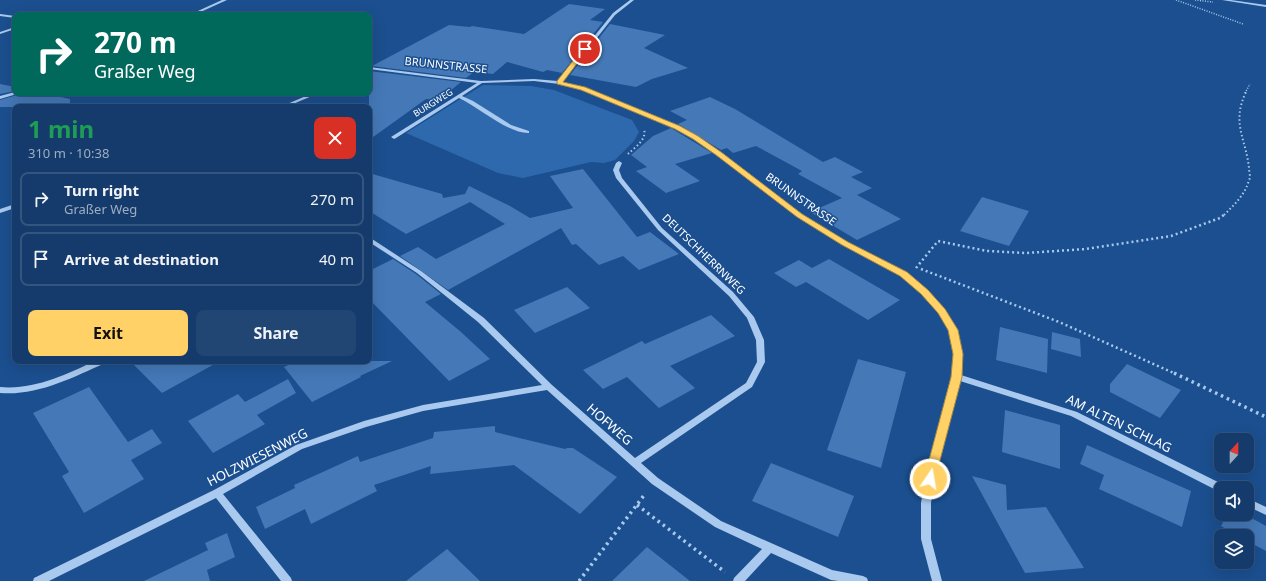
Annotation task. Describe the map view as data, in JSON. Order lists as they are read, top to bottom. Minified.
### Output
{"streets":{"street":["BRUNNSTRASSE","BURGWEG","DEUTSCHHERRNWEG","AM ALTEN SCHLAG","HOFWEG","HOLZWIESENWEG"]},"crossings":[["BRUNNSTRASSE","BURGWEG"],["BRUNNSTRASSE","AM ALTEN SCHLAG"],["DEUTSCHHERRNWEG","HOFWEG"],["HOFWEG","HOLZWIESENWEG"]],"north":"top","page":{"turn":["270 m","Graßer Weg"],"heading":["1 min","310 m · 10:38"],"list":[{"name":"Turn right","note":"Graßer Weg","value":"270 m"},{"name":"Arrive at destination","value":"40 m"}],"buttons":["Exit","Share"]}}
